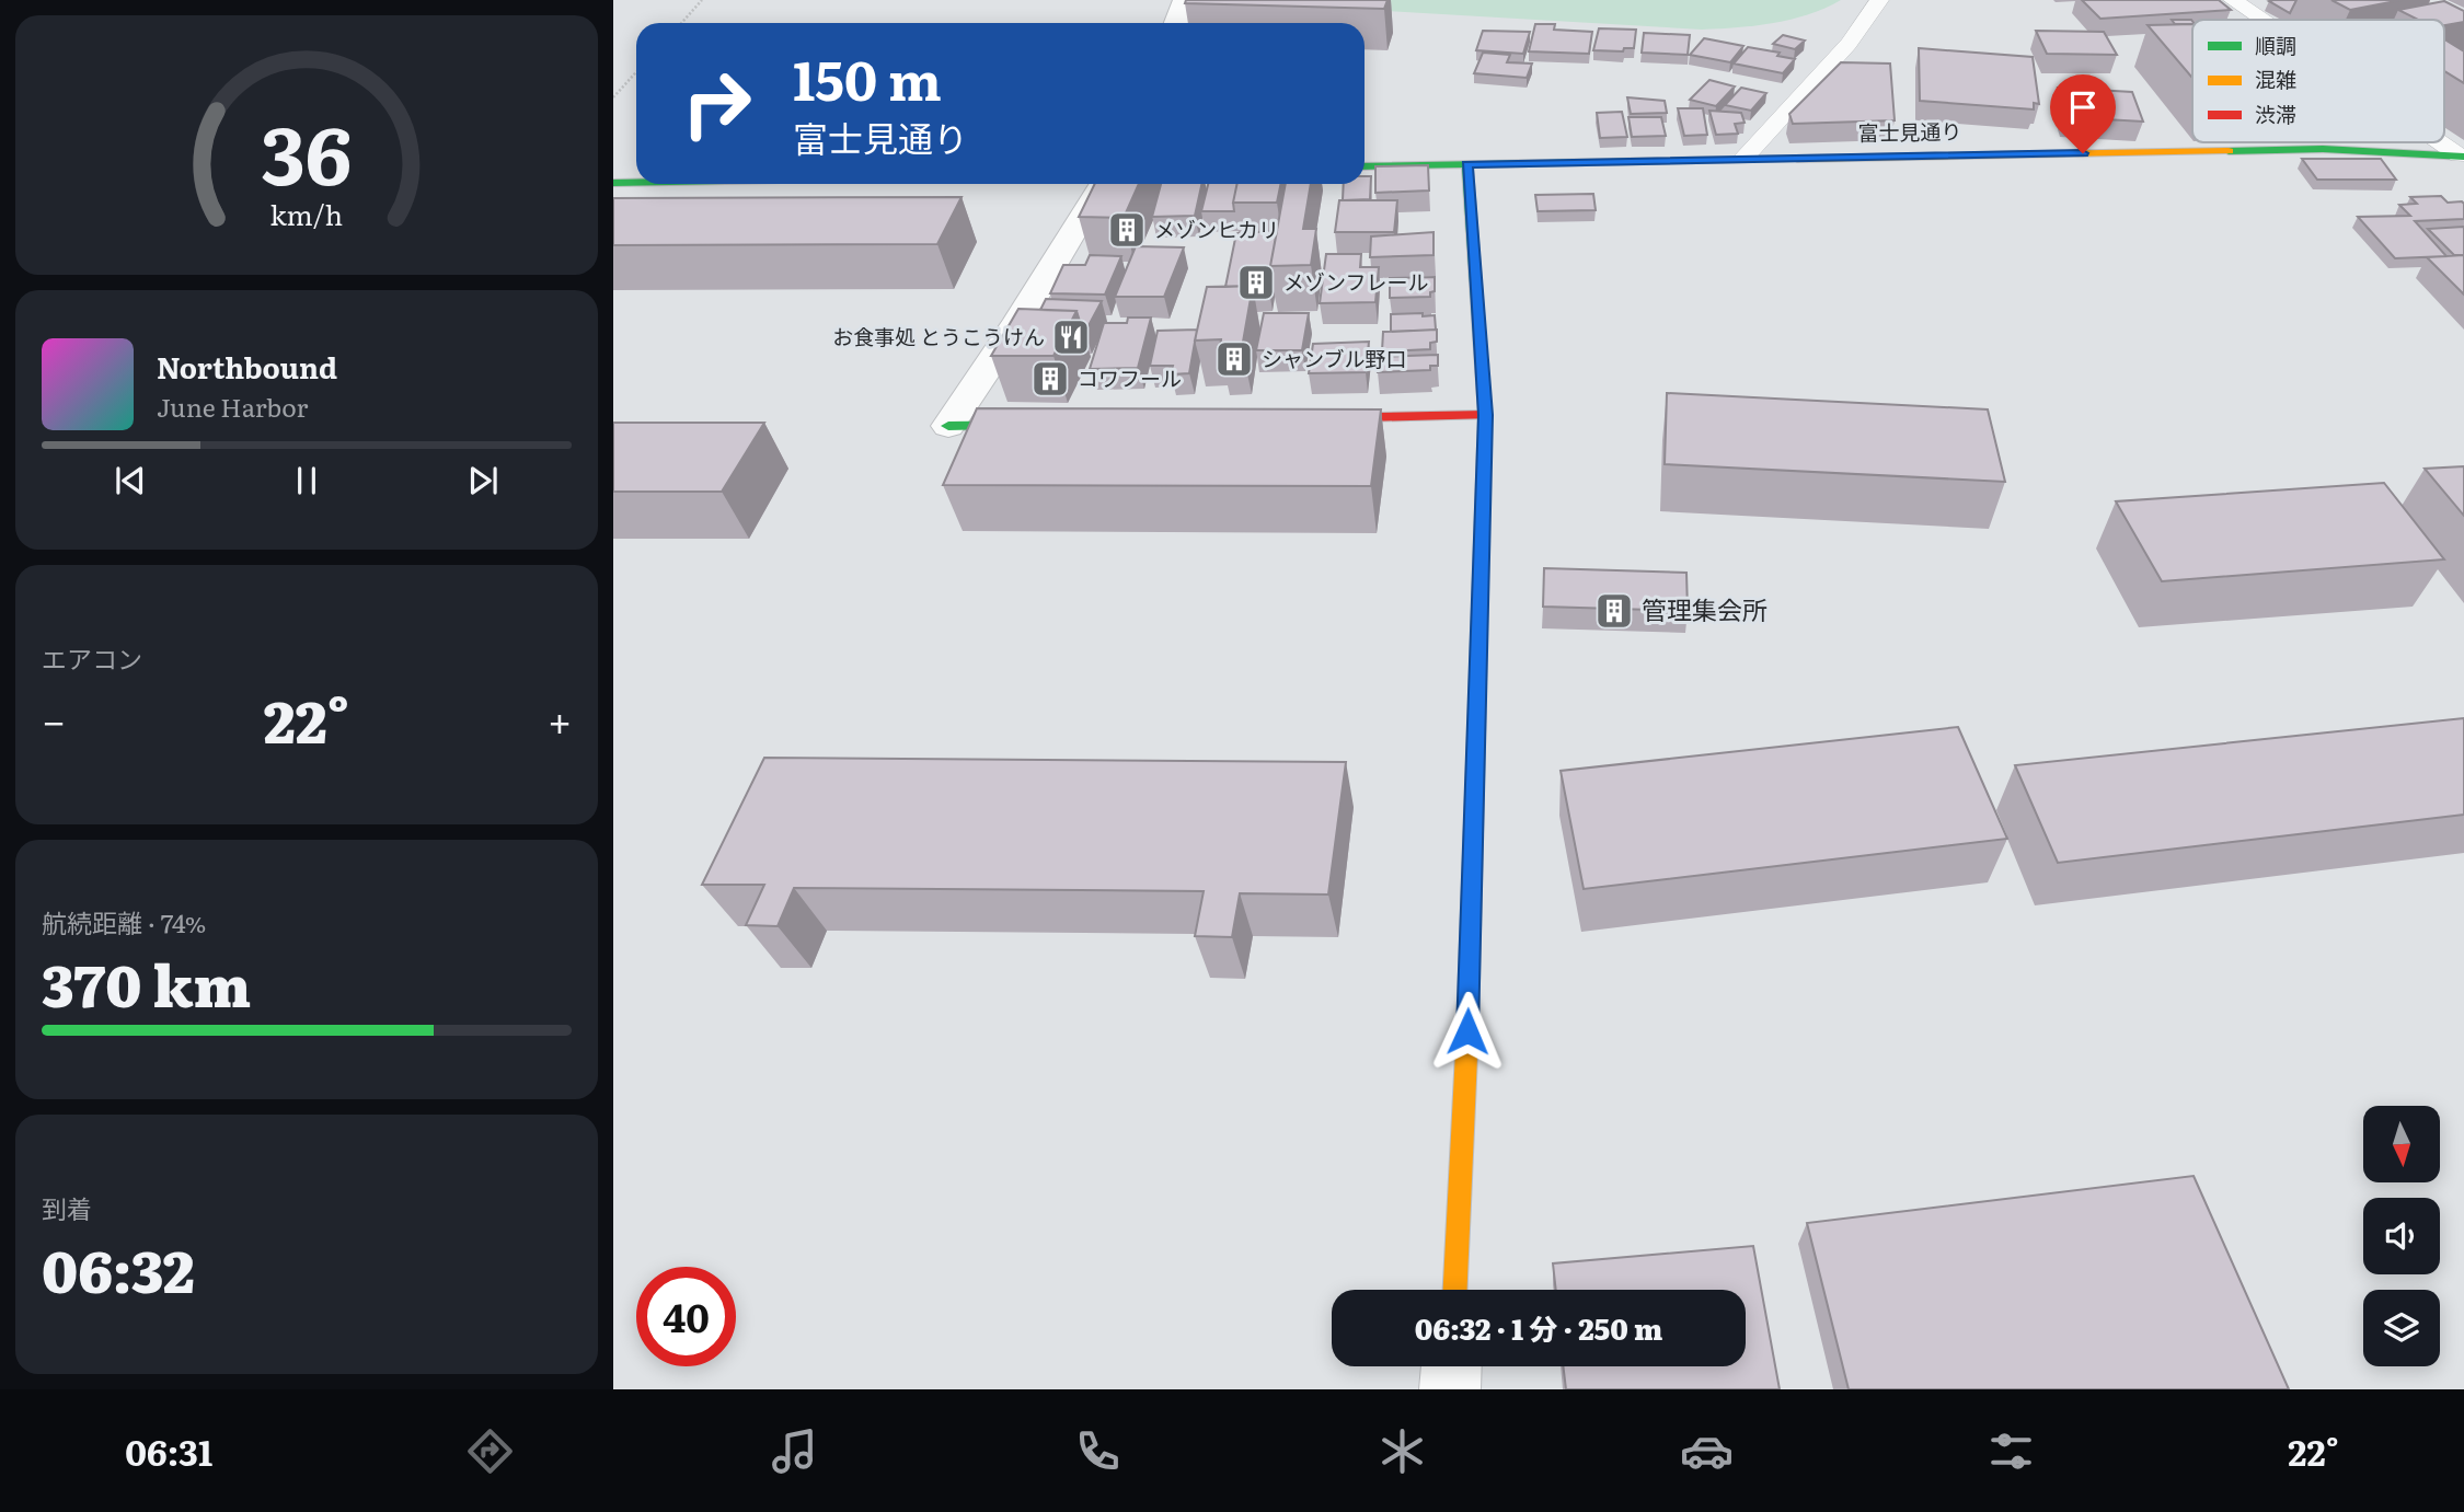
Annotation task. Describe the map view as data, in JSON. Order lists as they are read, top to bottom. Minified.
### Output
{"streets":{"street":["富士見通り"]},"places":{"building":["メゾンヒカリ","メゾンフレール","シャンブル野口","コワフール","管理集会所"],"restaurant":["お食事処 とうこうけん"]},"legend":["順調","混雑","渋滞"],"north":"bottom","page":{"turn":["150 m","富士見通り"],"song":["Northbound","June Harbor"],"tile":["エアコン",["航続距離 · 74%","370 km"],["到着","06:32"]],"heat":["−","22°","+"],"limit":"40","trip":"06:32 · 1 分 · 250 m","tabs":["06:31","22°"],"gauge":["36","km/h"]}}
